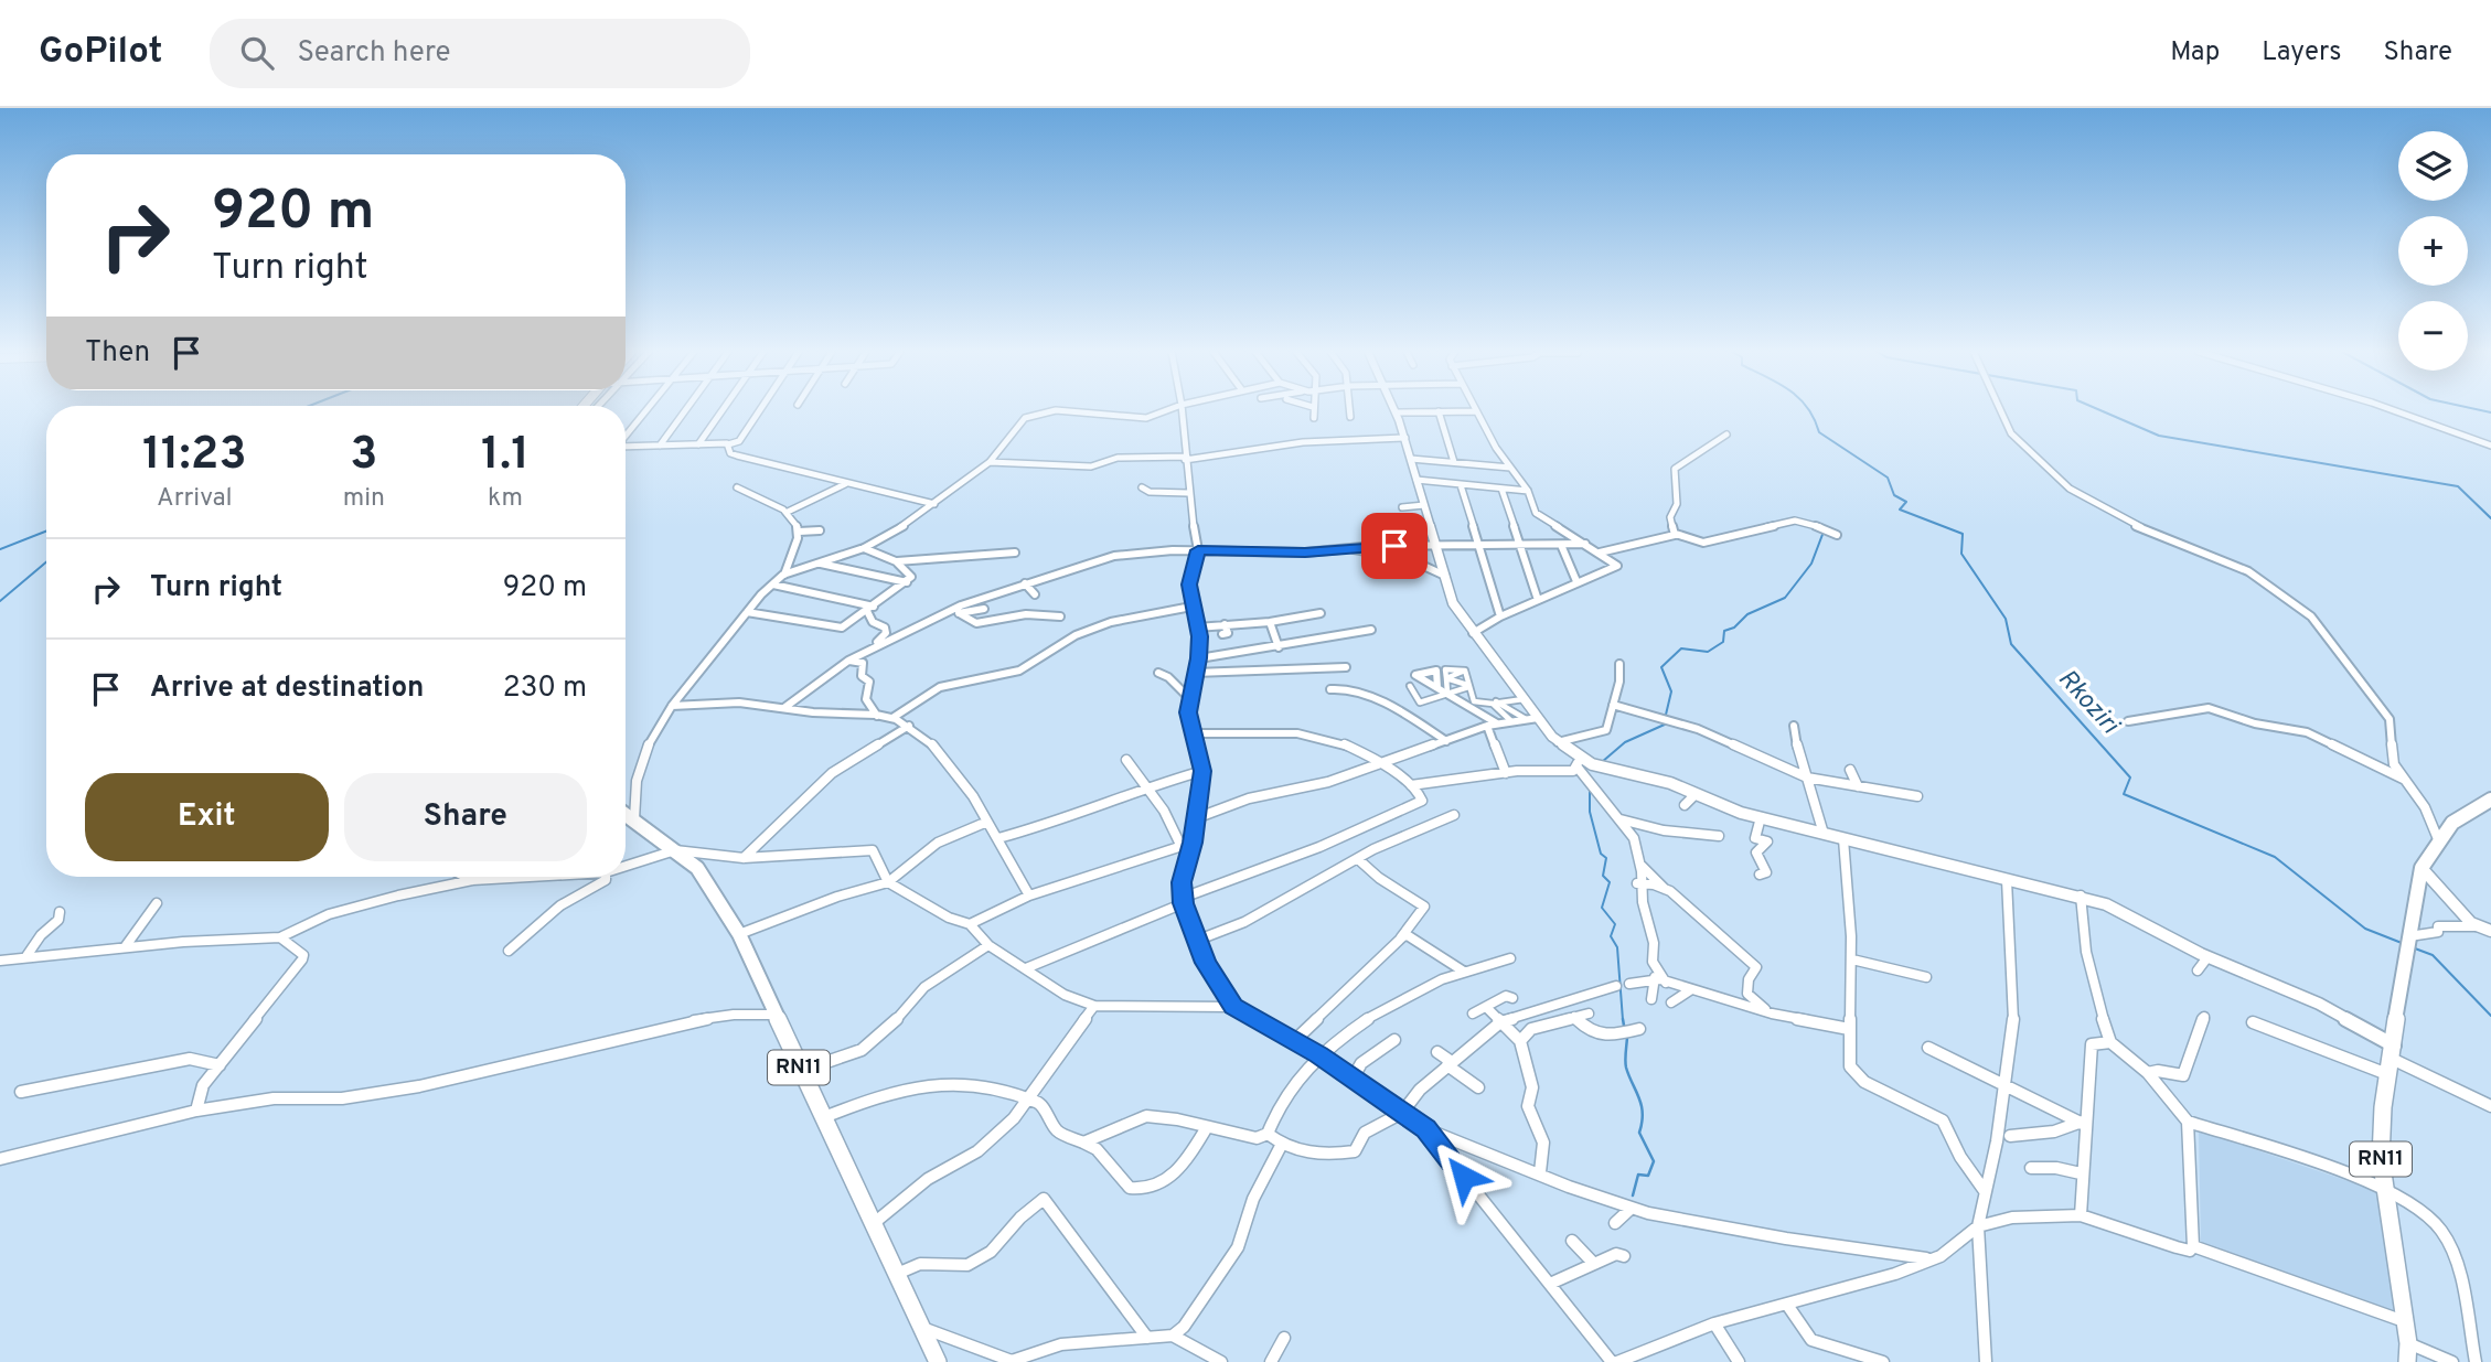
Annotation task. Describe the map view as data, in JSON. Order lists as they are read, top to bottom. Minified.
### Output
{"streets":{"main road":["RN11"]},"water":["Rkoziri"],"page":{"header":"GoPilot","search":"Search here","nav":["Map","Layers","Share"],"map_buttons":["+","−"],"turn":["920 m","Turn right"],"then":"Then","eta":["11:23","Arrival","3","min","1.1","km"],"list":[{"name":"Turn right","value":"920 m"},{"name":"Arrive at destination","value":"230 m"}],"buttons":["Exit","Share"]}}
